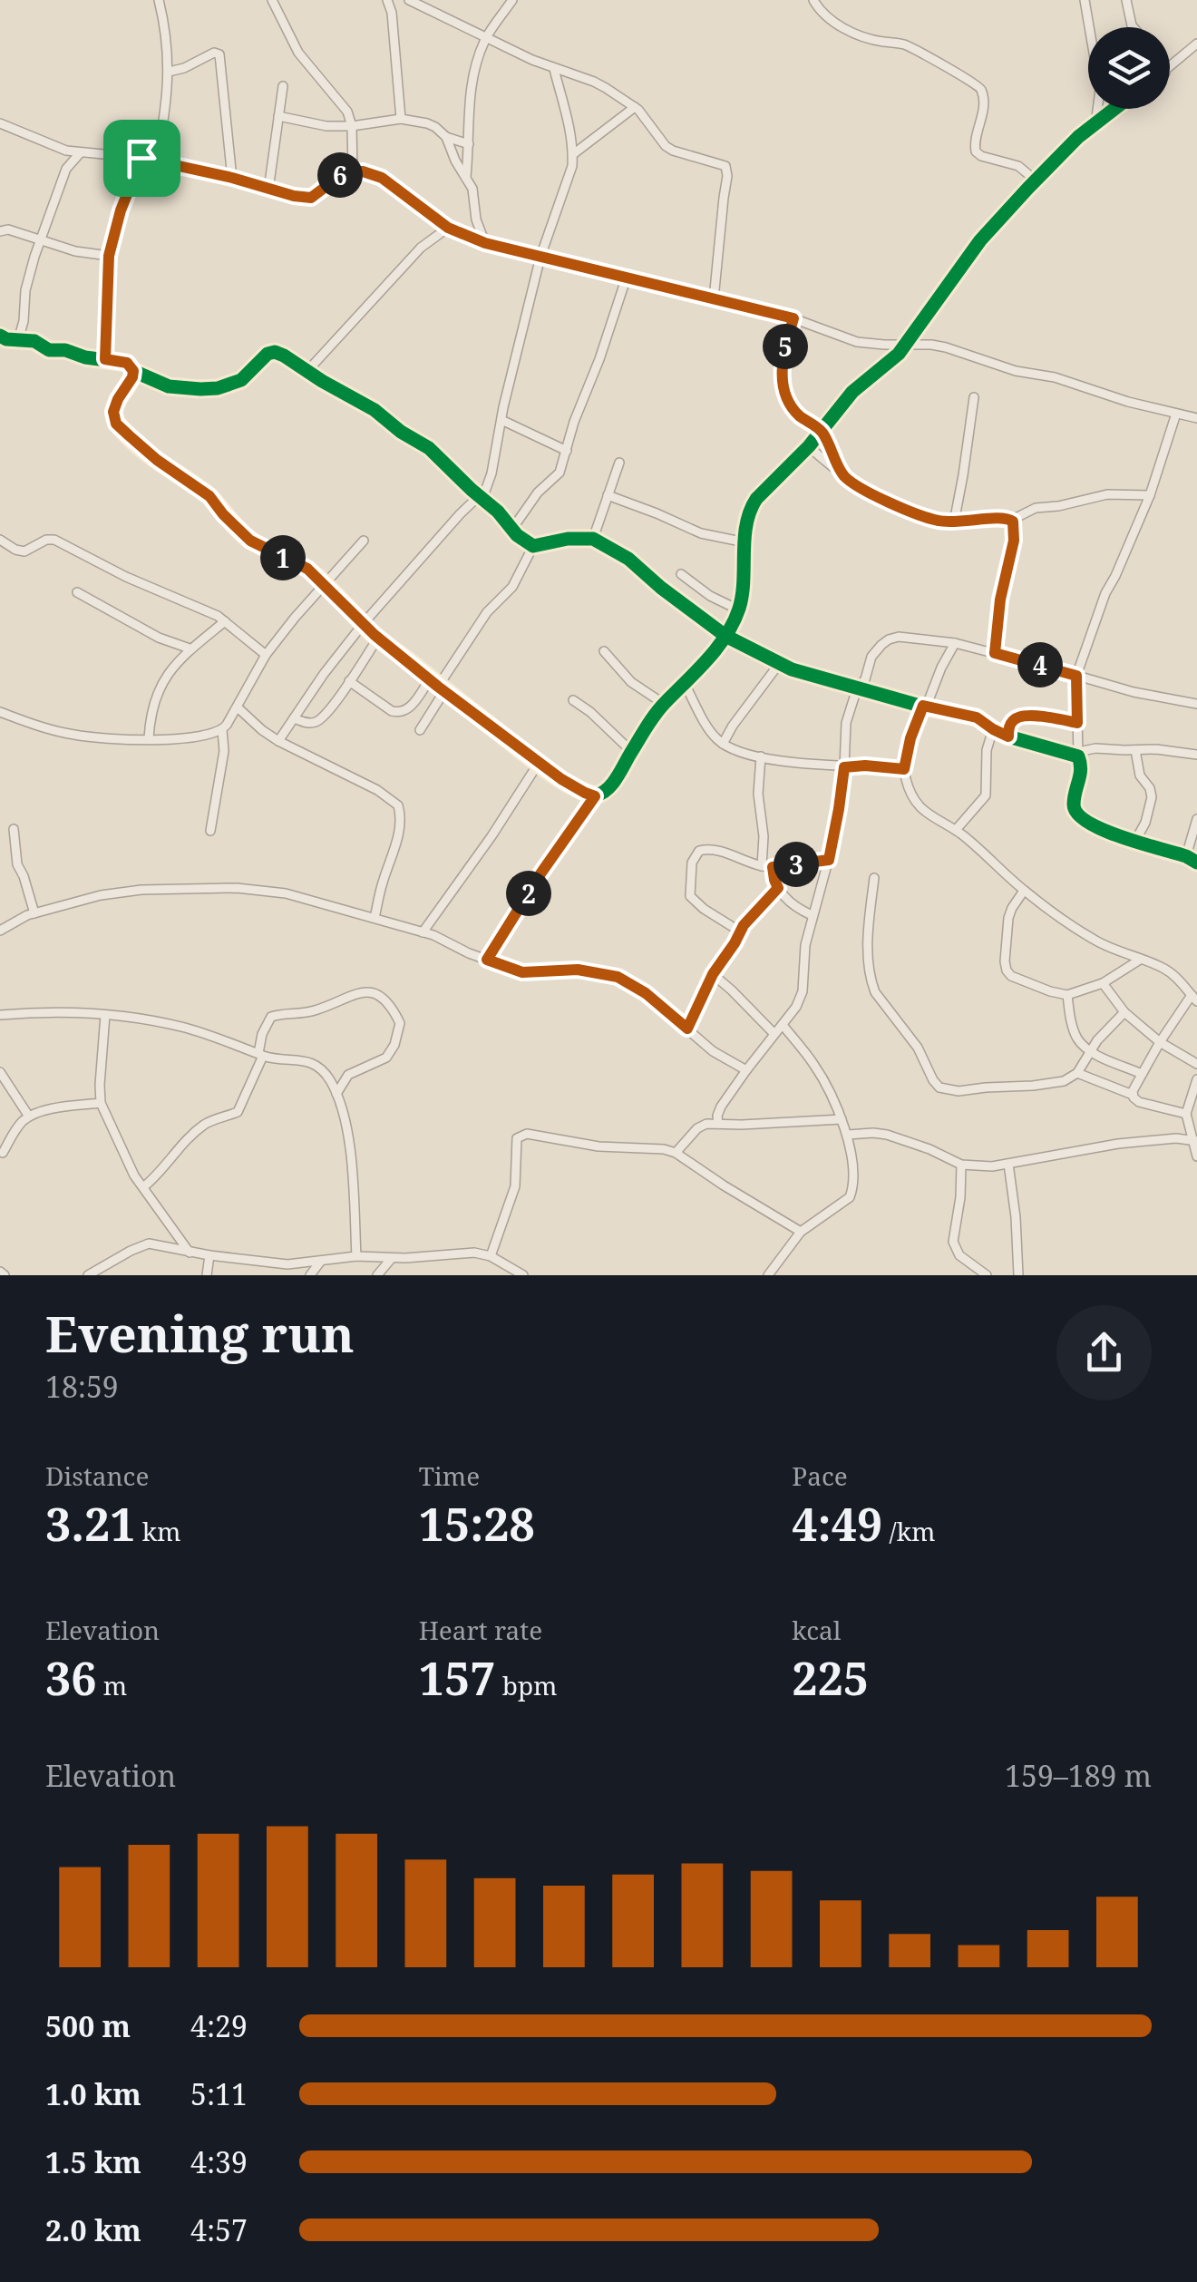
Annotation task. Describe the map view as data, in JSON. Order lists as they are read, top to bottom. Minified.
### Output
{"page":{"pins":["6","5","1","4","3","2"],"heading":["Evening run","18:59"],"stats":[["Distance","3.21 km"],["Time","15:28"],["Pace","4:49 /km"],["Elevation","36 m"],["Heart rate","157 bpm"],["kcal","225"]],"chart":["Elevation","159–189 m"],"list":[{"name":"500 m","note":"4:29"},{"name":"1.0 km","note":"5:11"},{"name":"1.5 km","note":"4:39"},{"name":"2.0 km","note":"4:57"}]}}
